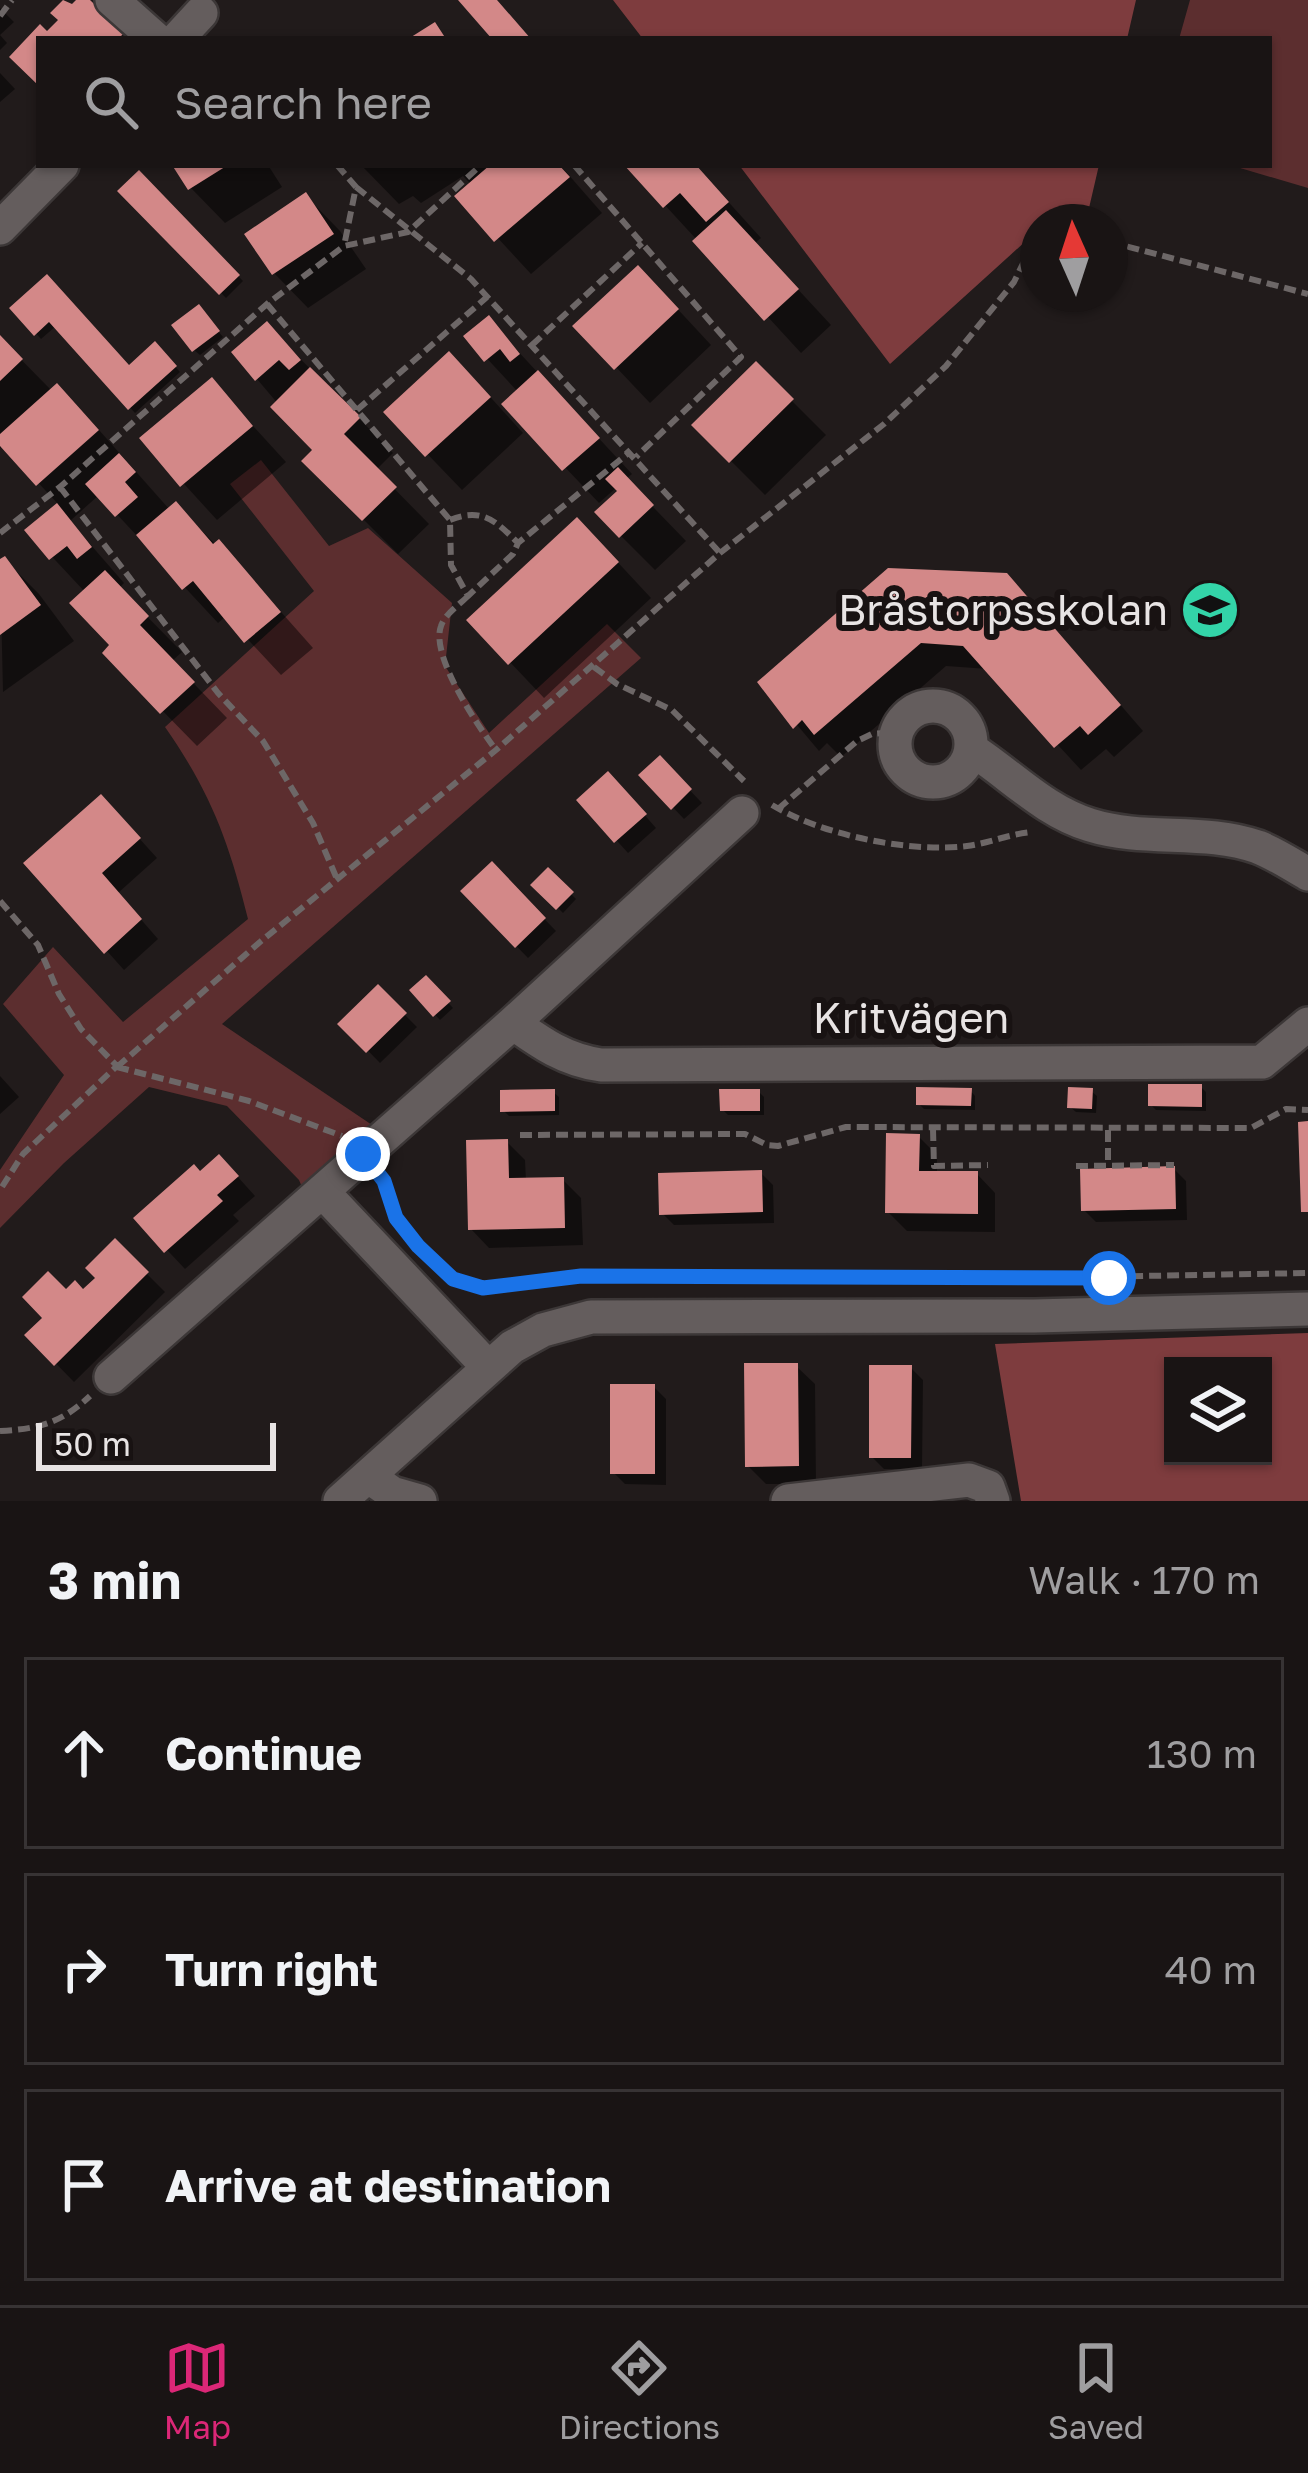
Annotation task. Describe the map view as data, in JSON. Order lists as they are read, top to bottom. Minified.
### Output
{"streets":{"street":["Kritvägen"]},"places":{"school or university":["Bråstorpsskolan"]},"scale_bar":"50 m","north":"top","page":{"search":"Search here","scale":"50 m","heading":["3 min","Walk · 170 m"],"list":[["Continue","130 m"],["Turn right","40 m"],"Arrive at destination"],"nav":["Map","Directions","Saved"]}}
